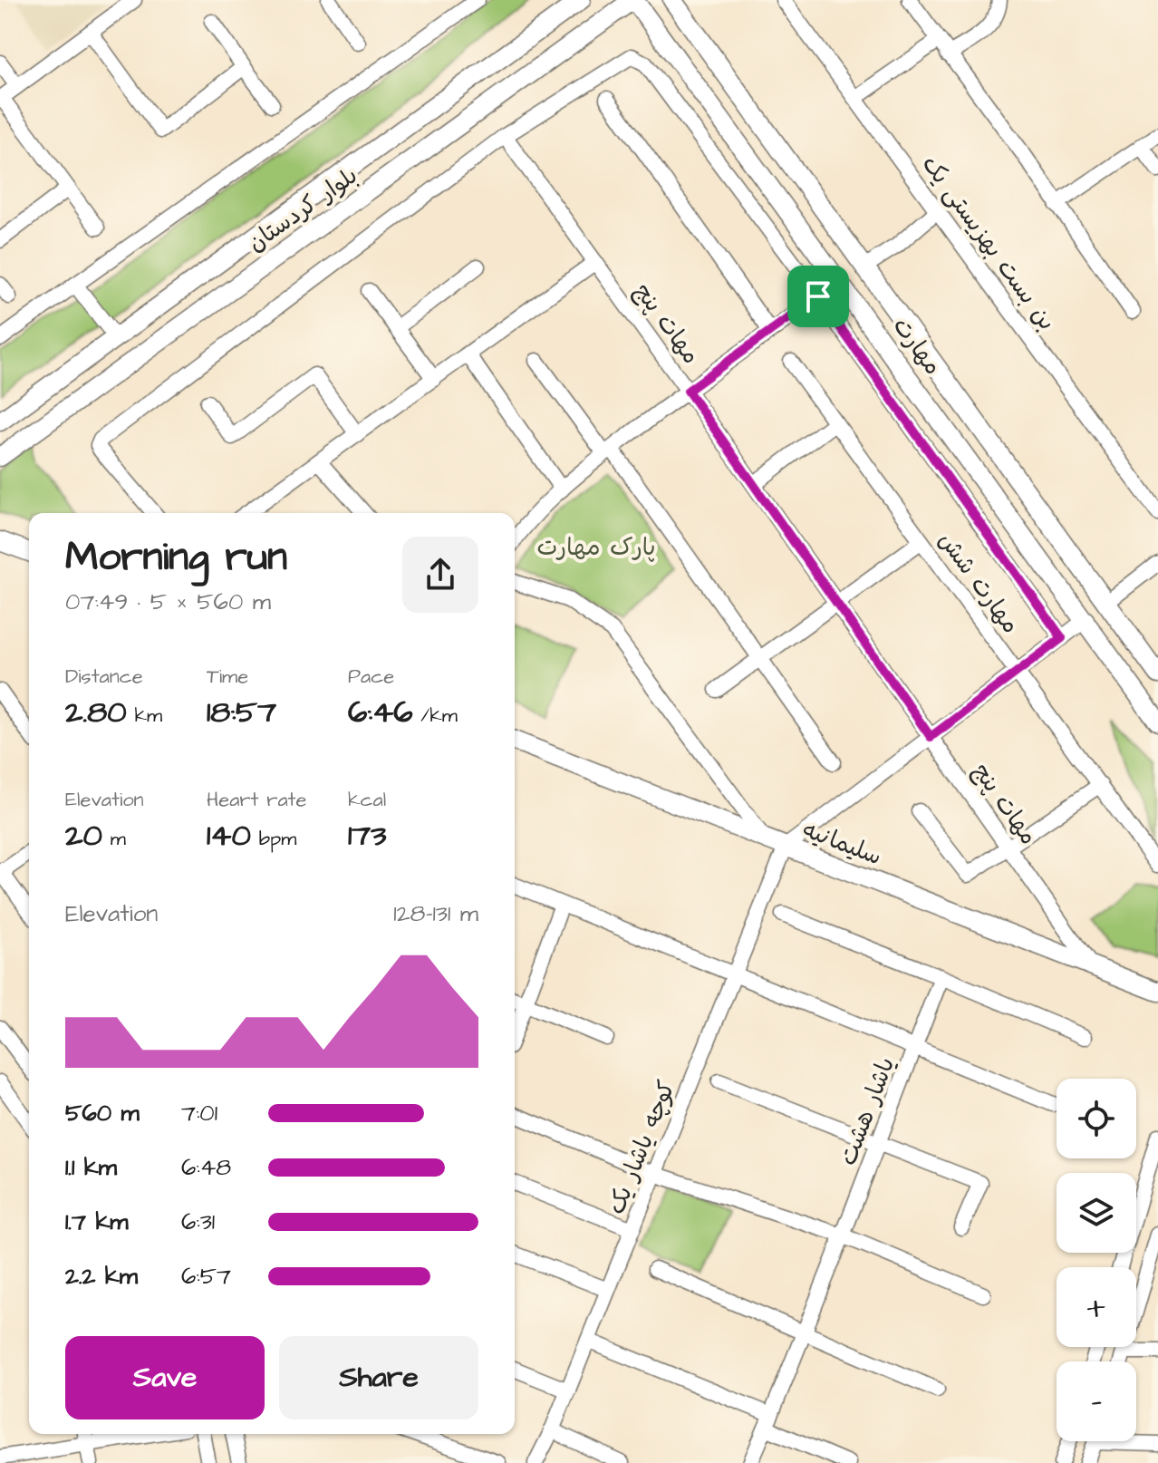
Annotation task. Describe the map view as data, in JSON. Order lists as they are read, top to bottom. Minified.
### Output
{"streets":{"main road":["بلوار کردستان","مهارت","سلیمانیه"],"street":["بن بست بهزیستی یک","مهات پنج","مهارت شش","یاشار هشت","کوچه یاشار یک"]},"crossings":[["بلوار کردستان","مهارت"],["مهات پنج","سلیمانیه"],["سلیمانیه","کوچه یاشار یک"]],"parks":["پارک مهارت"],"page":{"heading":["Morning run","07:49 · 5 × 560 m"],"stats":[["Distance","2.80 km"],["Time","18:57"],["Pace","6:46 /km"],["Elevation","20 m"],["Heart rate","140 bpm"],["kcal","173"]],"chart":["Elevation","128–131 m"],"map_buttons":["+","−"],"list":[{"name":"560 m","note":"7:01"},{"name":"1.1 km","note":"6:48"},{"name":"1.7 km","note":"6:31"},{"name":"2.2 km","note":"6:57"}],"buttons":["Save","Share"]}}
